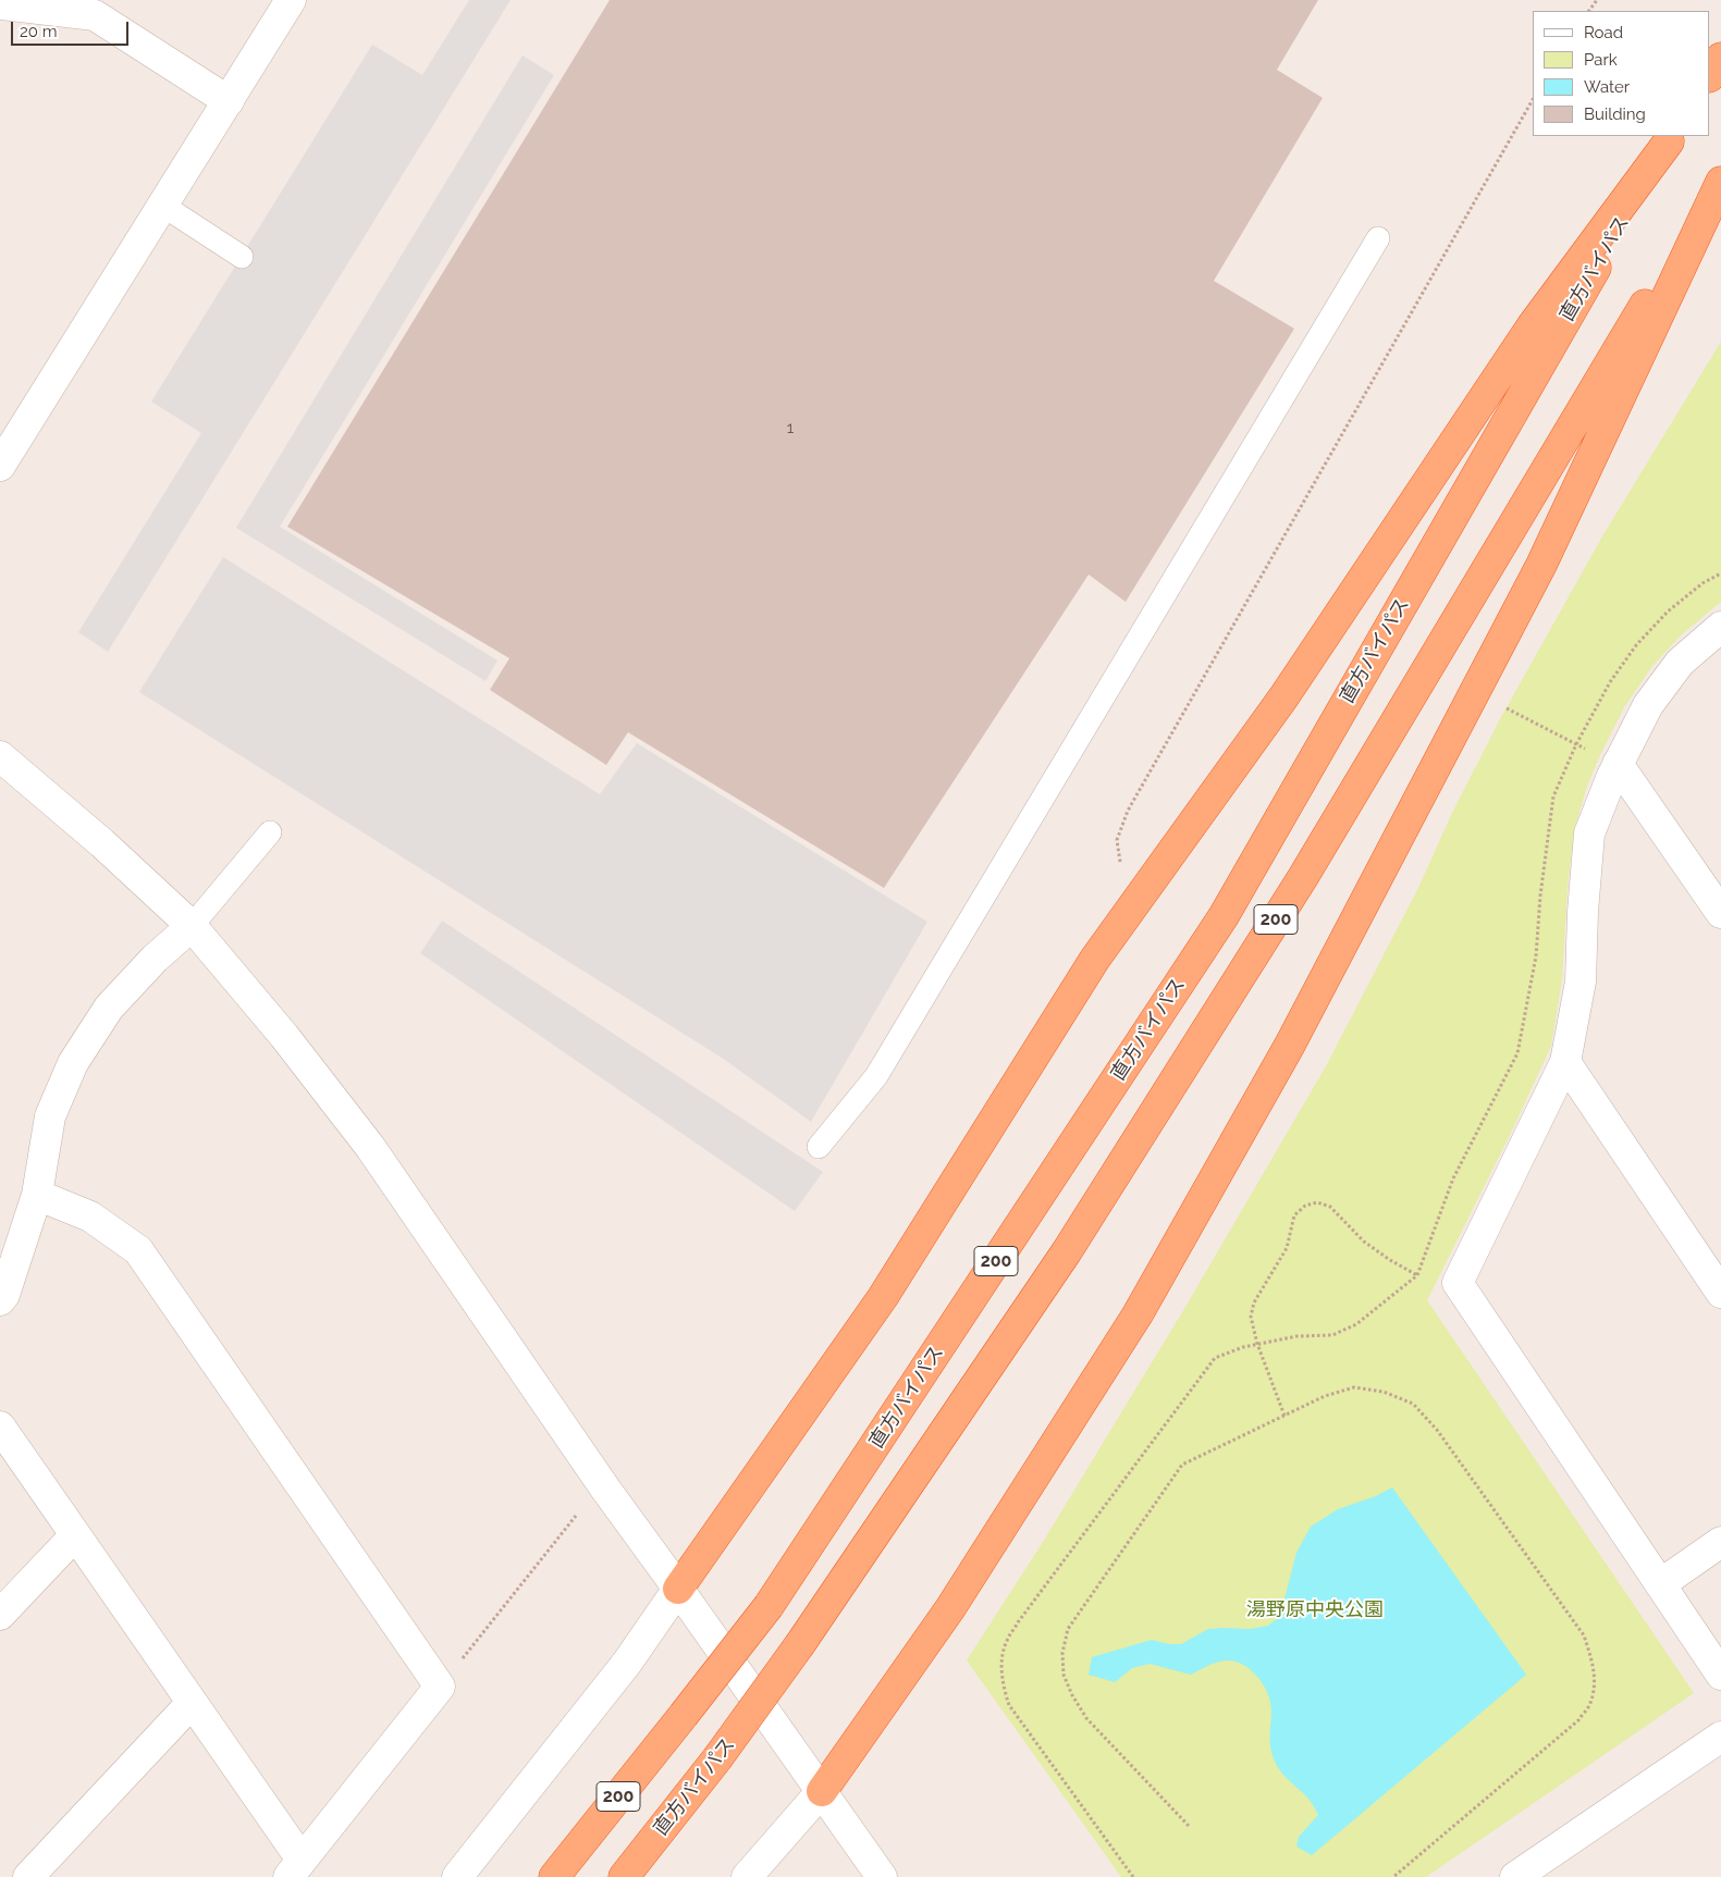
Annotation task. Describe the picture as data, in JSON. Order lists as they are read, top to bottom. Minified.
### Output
{"streets":{"highway":["直方バイパス","200"]},"parks":["湯野原中央公園"],"house_numbers":["1"],"legend":["Road","Park","Water","Building"],"scale_bar":"20 m"}
